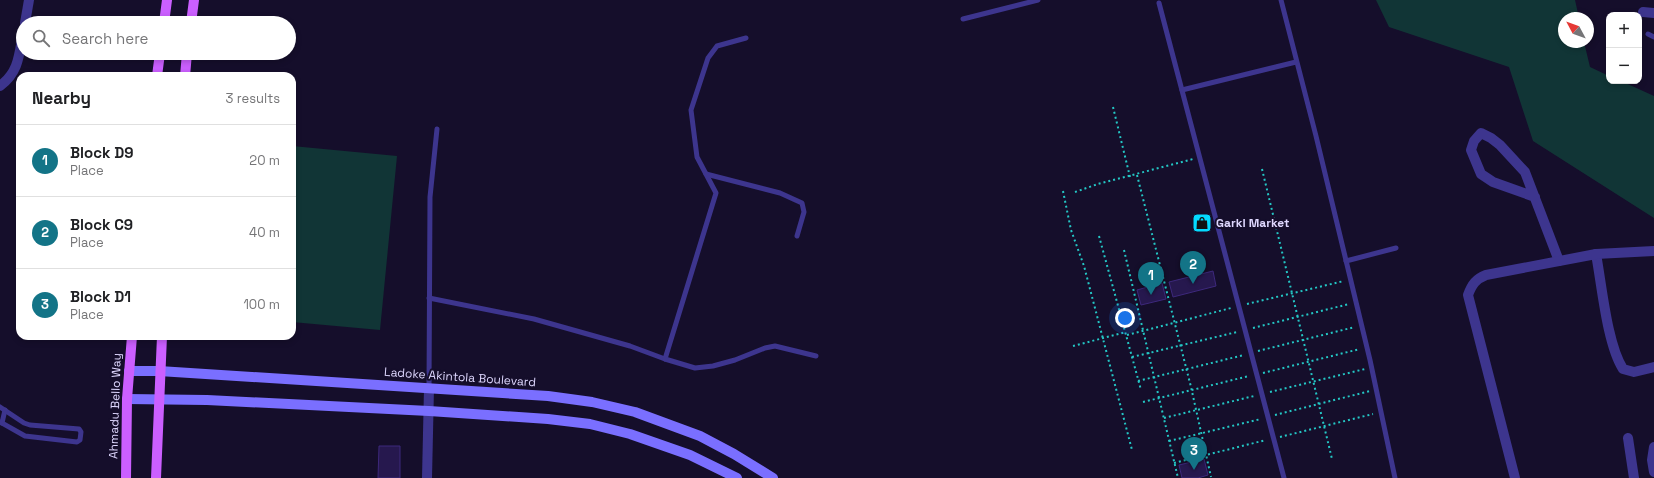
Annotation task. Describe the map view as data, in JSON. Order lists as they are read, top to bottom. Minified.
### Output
{"streets":{"main road":["Ahmadu Bello Way"],"street":["Ladoke Akintola Boulevard"]},"crossings":[["Ladoke Akintola Boulevard","Ahmadu Bello Way"]],"places":{"shop":["Garki Market"]},"north":"top left","page":{"map_buttons":["+","−"],"search":"Search here","heading":["Nearby","3 results"],"list":[{"mark":"1","name":"Block D9","note":"Place","value":"20 m"},{"mark":"2","name":"Block C9","note":"Place","value":"40 m"},{"mark":"3","name":"Block D1","note":"Place","value":"100 m"}],"pins":["2","1","3"]}}
